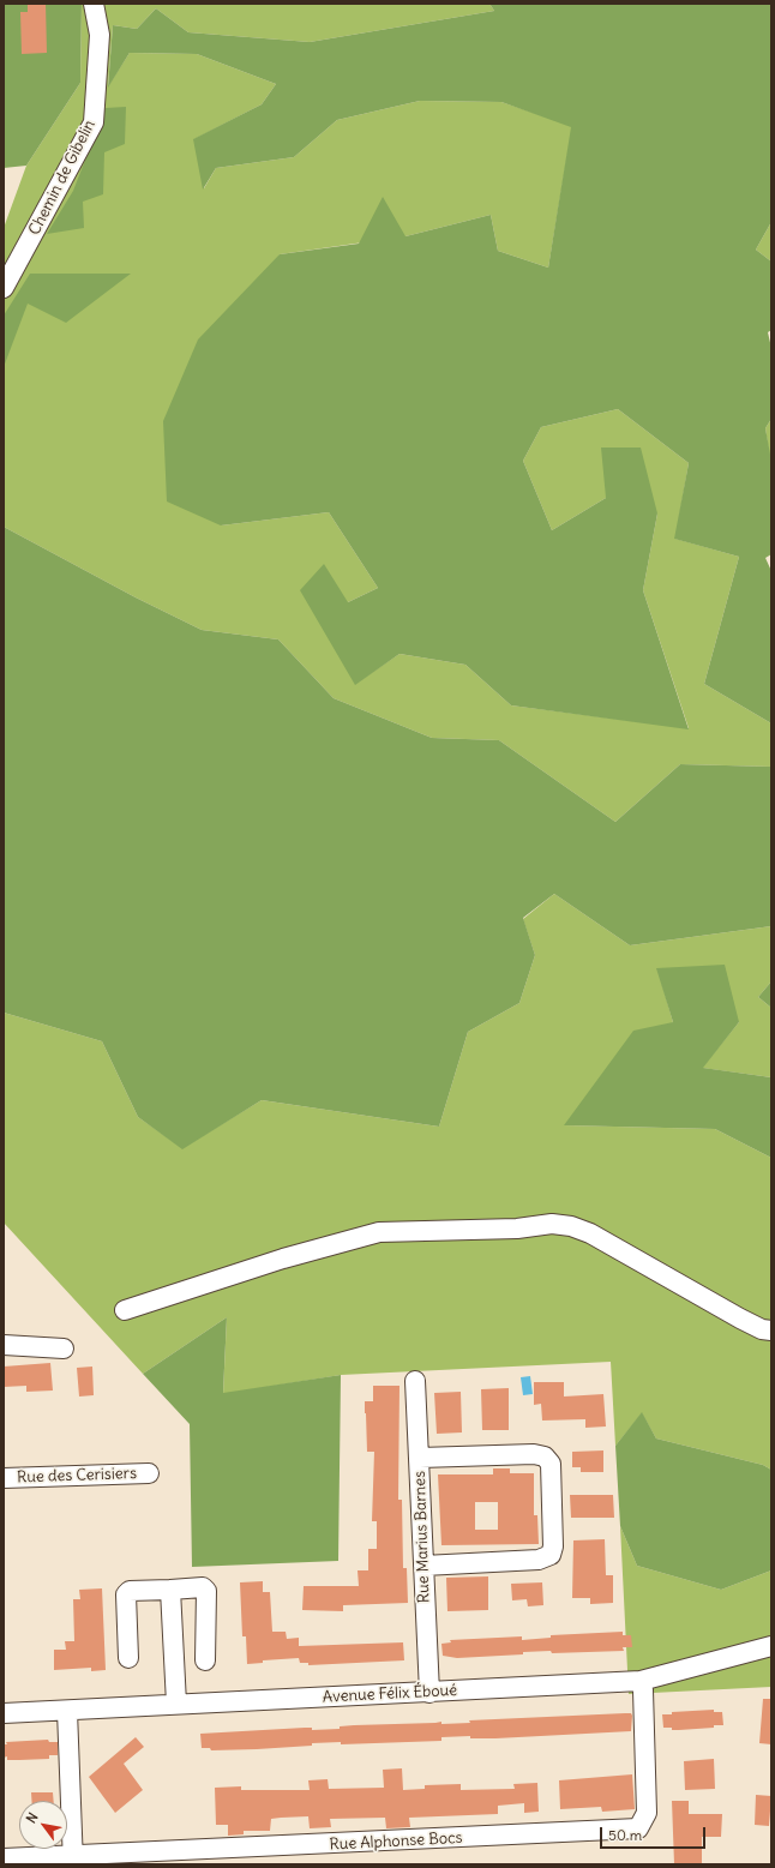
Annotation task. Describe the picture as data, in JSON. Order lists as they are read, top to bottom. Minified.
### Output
{"streets":{"street":["Chemin de Gibelin","Rue des Cerisiers","Rue Marius Barnes","Avenue Félix Éboué","Rue Alphonse Bocs"]},"crossings":[["Rue Marius Barnes","Avenue Félix Éboué"],["Avenue Félix Éboué","Rue Alphonse Bocs"]],"scale_bar":"50 m","north":"top left"}
